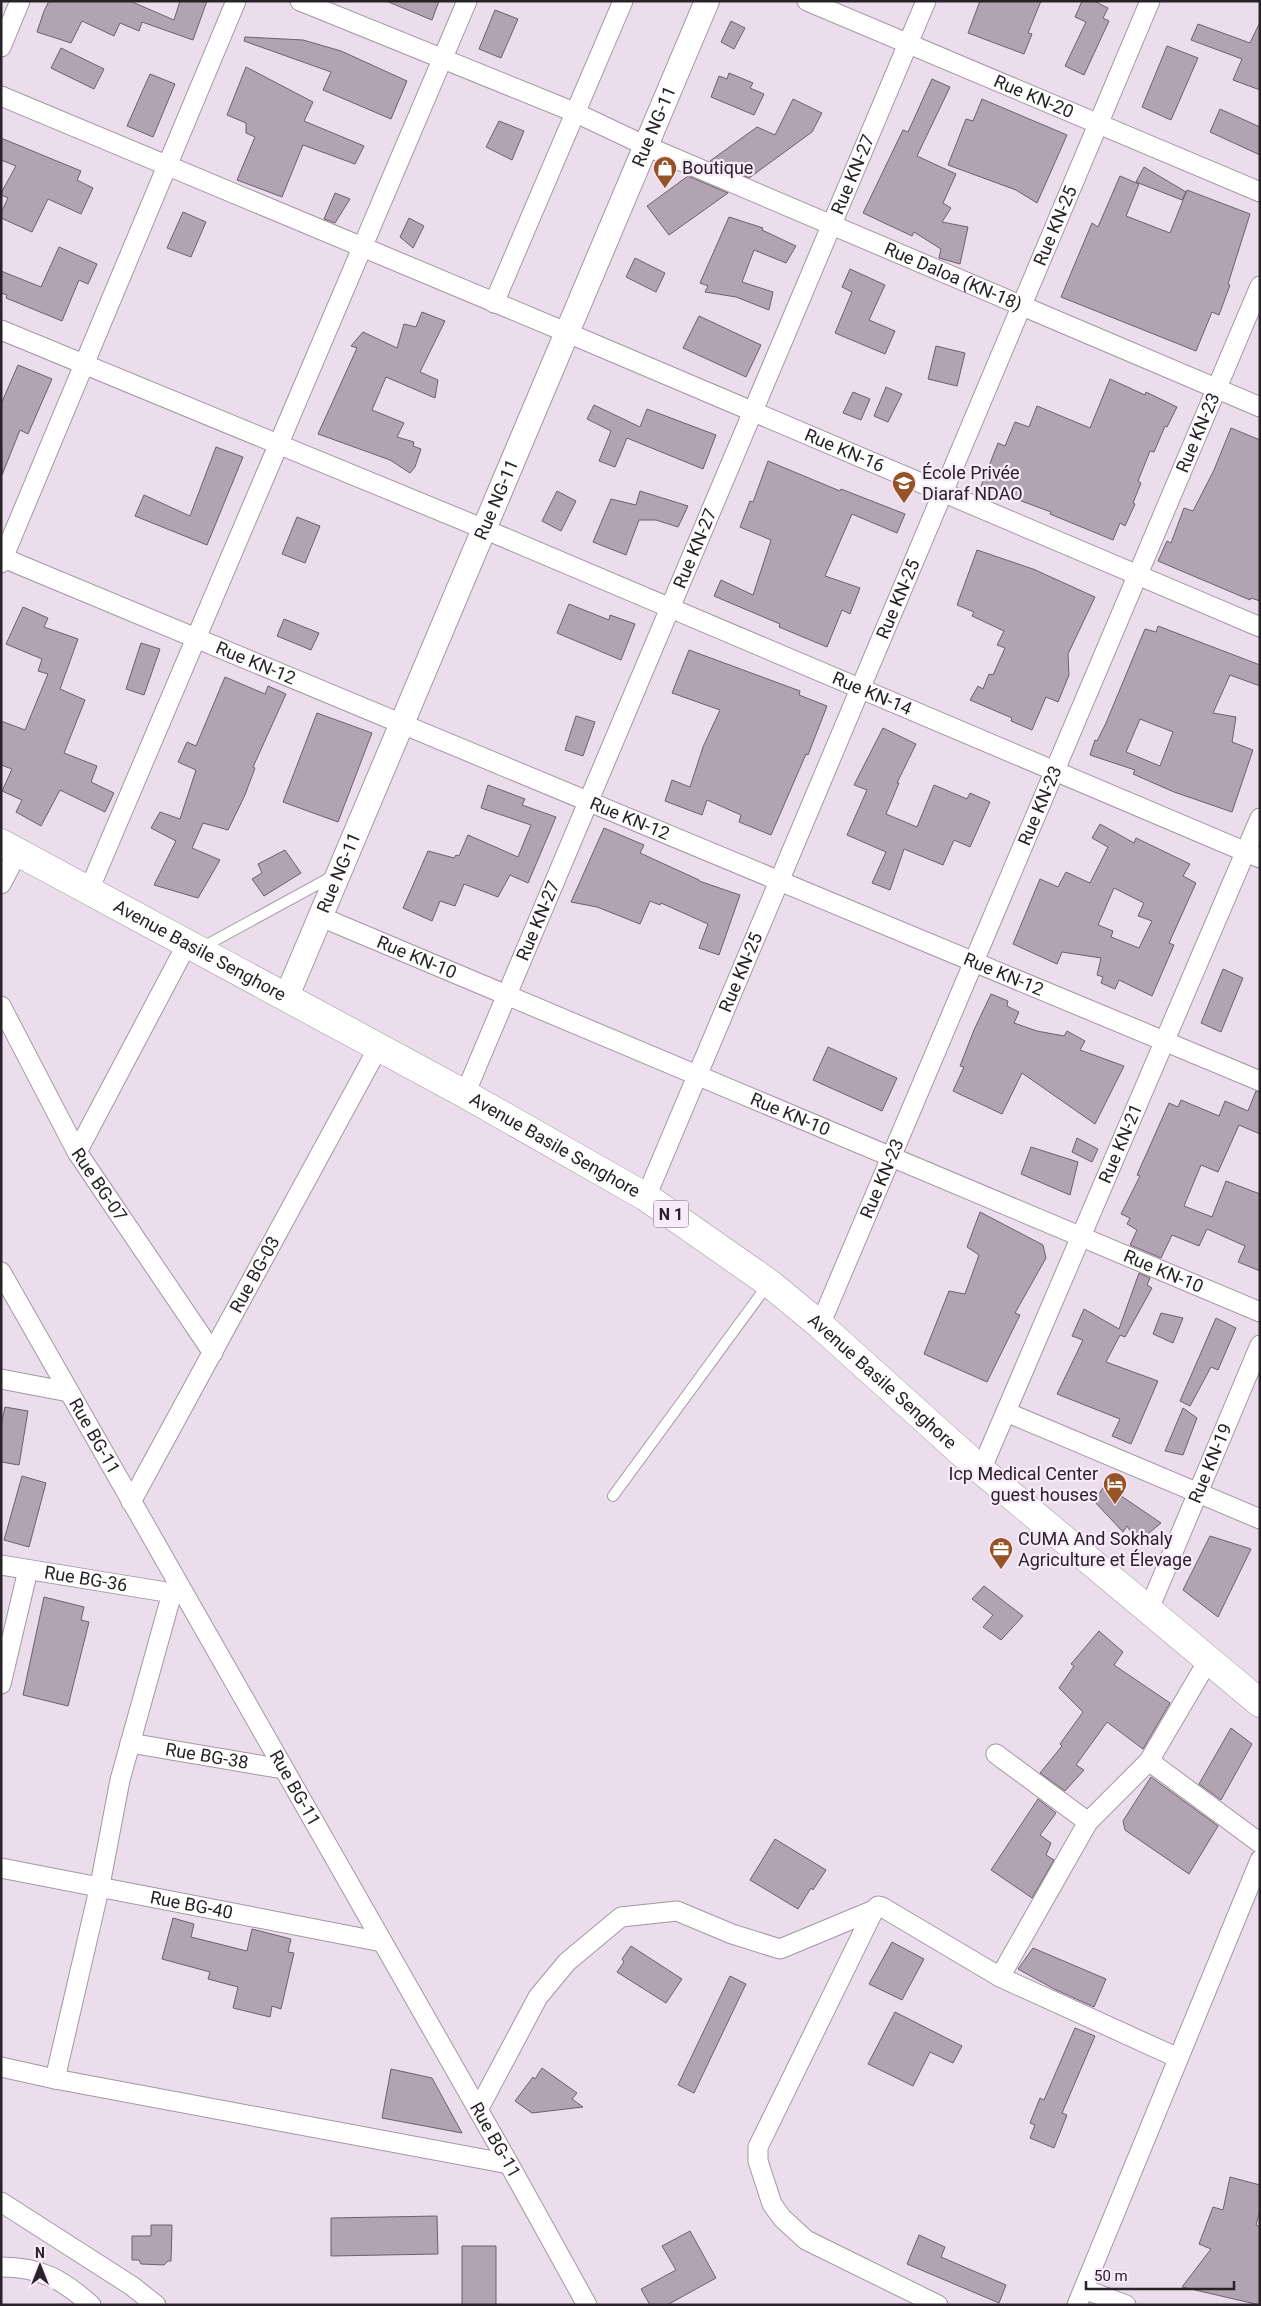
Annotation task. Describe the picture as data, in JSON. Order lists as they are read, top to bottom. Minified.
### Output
{"streets":{"highway":["Avenue Basile Senghore","N 1"],"street":["Rue KN-20","Rue NG-11","Rue KN-27","Rue KN-25","Rue Daloa (KN-18)","Rue KN-23","Rue KN-16","Rue KN-12","Rue KN-14","Rue KN-10","Rue KN-21","Rue BG-07","Rue BG-03","Rue BG-11","Rue KN-19","Rue BG-36","Rue BG-38","Rue BG-40"]},"crossings":[["Rue KN-20","Rue KN-27"],["Rue KN-20","Rue KN-25"],["Rue NG-11","Rue Daloa (KN-18)"],["Rue NG-11","Rue KN-16"],["Rue NG-11","Rue KN-12"],["Rue NG-11","Rue KN-14"],["Rue NG-11","Avenue Basile Senghore"],["Rue NG-11","Rue KN-10"],["Rue KN-27","Rue Daloa (KN-18)"],["Rue KN-27","Rue KN-16"],["Rue KN-27","Rue KN-12"],["Rue KN-27","Rue KN-14"],["Rue KN-27","Avenue Basile Senghore"],["Rue KN-27","Rue KN-10"],["Rue KN-25","Rue Daloa (KN-18)"],["Rue KN-25","Rue KN-16"],["Rue KN-25","Rue KN-12"],["Rue KN-25","Rue KN-14"],["Rue KN-25","Avenue Basile Senghore"],["Rue KN-25","Rue KN-10"],["Rue Daloa (KN-18)","Rue KN-23"],["Rue KN-23","Rue KN-16"],["Rue KN-23","Rue KN-12"],["Rue KN-23","Rue KN-14"],["Rue KN-23","Avenue Basile Senghore"],["Rue KN-23","Rue KN-10"],["Rue KN-12","Rue KN-21"],["Rue KN-14","Rue KN-21"],["Avenue Basile Senghore","Rue KN-21"],["Avenue Basile Senghore","Rue BG-03"],["Avenue Basile Senghore","Rue KN-19"],["Rue KN-10","Rue KN-21"],["Rue BG-07","Rue BG-03"],["Rue BG-03","Rue BG-11"],["Rue BG-11","Rue BG-36"],["Rue BG-11","Rue BG-38"],["Rue BG-11","Rue BG-40"]],"places":{"shop":["Boutique"],"school or university":["École Privée Diaraf NDAO"],"hotel":["Icp Medical Center guest houses"],"office":["CUMA And Sokhaly Agriculture et Élevage"]},"scale_bar":"50 m","north":"top"}
